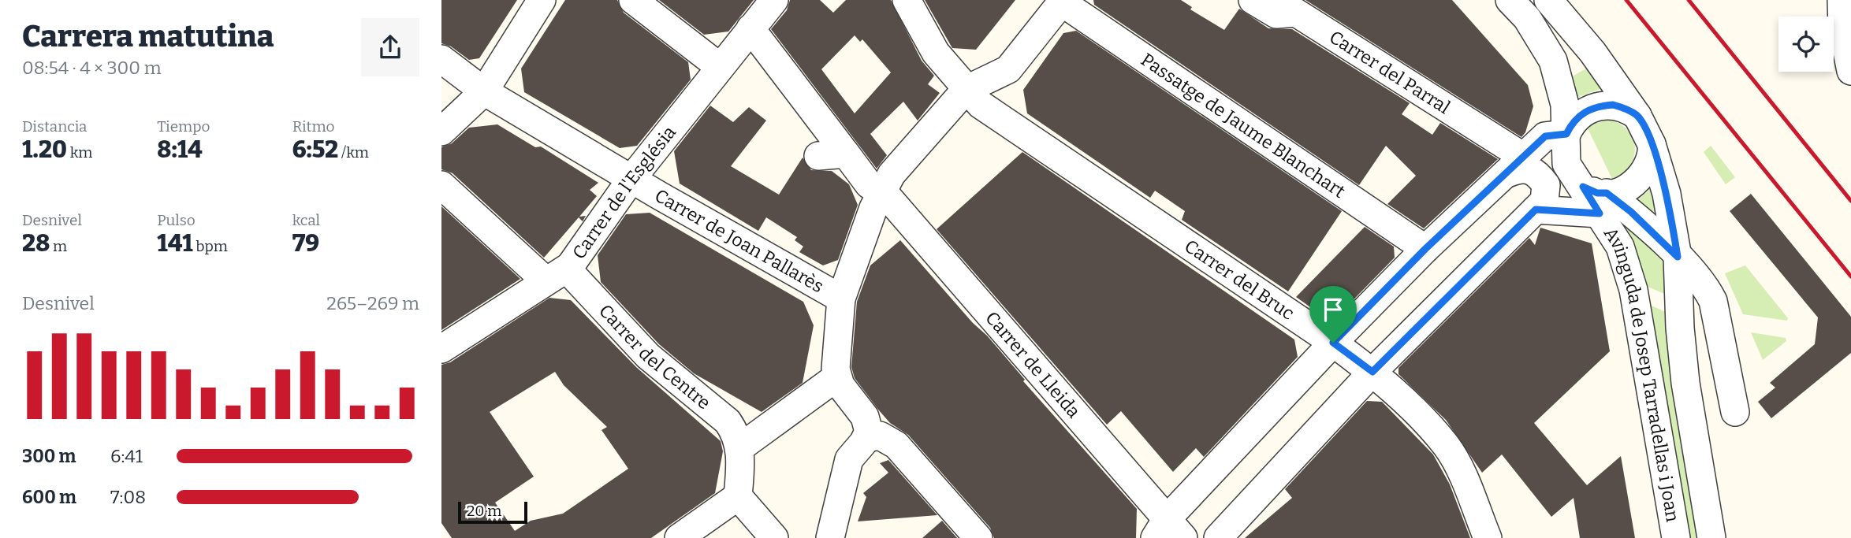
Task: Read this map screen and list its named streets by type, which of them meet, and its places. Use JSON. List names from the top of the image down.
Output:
{
  "streets": {
    "street": [
      "Carrer del Parral",
      "Passatge de Jaume Blanchart",
      "Carrer de l'Església",
      "Carrer de Joan Pallarès",
      "Carrer del Bruc",
      "Carrer del Centre",
      "Carrer de Lleida",
      "Avinguda de Josep Tarradellas i Joan"
    ]
  },
  "crossings": [
    ["Carrer de l'Església", "Carrer de Joan Pallarès"],
    ["Carrer de l'Església", "Carrer del Centre"],
    ["Carrer de l'Església", "Carrer de Lleida"]
  ],
  "scale_bar": "20 m",
  "page": {
    "heading": ["Carrera matutina", "08:54 · 4 × 300 m"],
    "stats": [
      ["Distancia", "1.20 km"],
      ["Tiempo", "8:14"],
      ["Ritmo", "6:52 /km"],
      ["Desnivel", "28 m"],
      ["Pulso", "141 bpm"],
      ["kcal", "79"]
    ],
    "chart": ["Desnivel", "265–269 m"],
    "list": [
      {
        "name": "300 m",
        "note": "6:41"
      },
      {
        "name": "600 m",
        "note": "7:08"
      }
    ],
    "scale": "20 m"
  }
}
